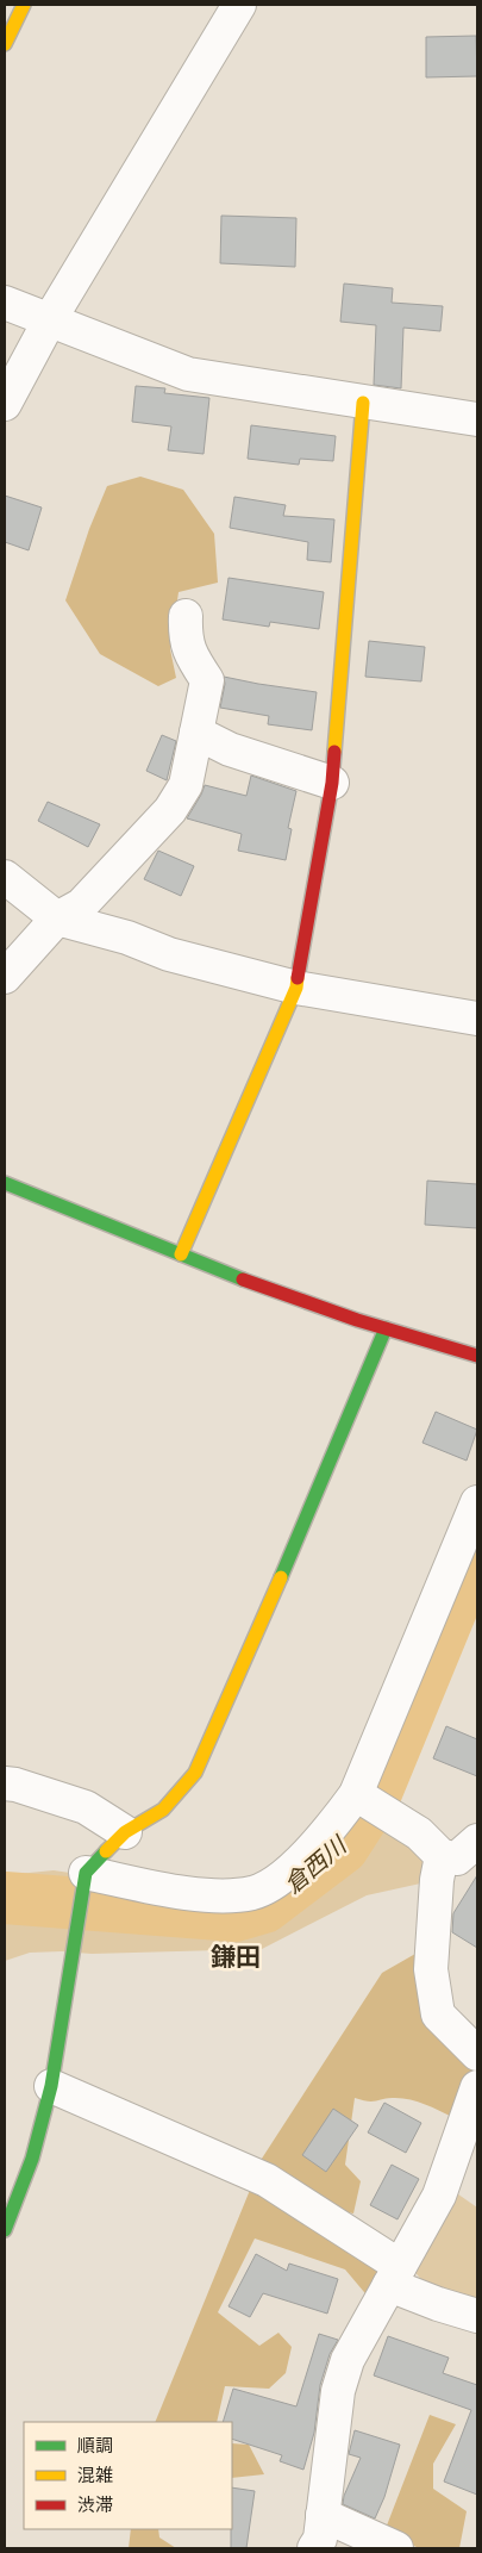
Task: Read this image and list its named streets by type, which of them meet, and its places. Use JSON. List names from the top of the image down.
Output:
{
  "districts": ["鎌田"],
  "water": ["倉西川"],
  "legend": ["順調", "混雑", "渋滞"]
}
